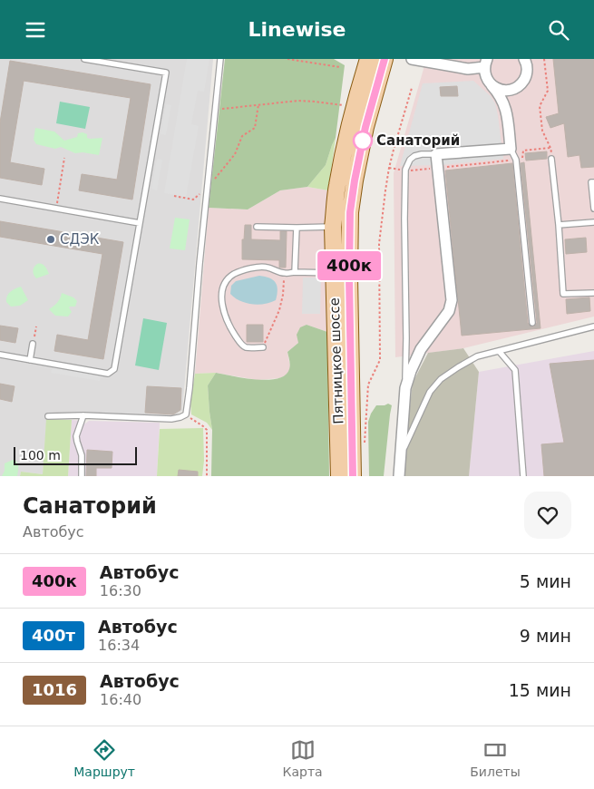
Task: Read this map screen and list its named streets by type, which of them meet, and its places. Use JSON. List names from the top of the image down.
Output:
{
  "streets": {
    "main road": ["Пятницкое шоссе"]
  },
  "places": ["Санаторий", "СДЭК"],
  "lines": ["bus line 400к"],
  "scale_bar": "100 m",
  "page": {
    "header": "Linewise",
    "on_map": "400к",
    "scale": "100 m",
    "heading": ["Санаторий", "Автобус"],
    "list": [
      {
        "mark": "400к",
        "name": "Автобус",
        "note": "16:30",
        "value": "5 мин"
      },
      {
        "mark": "400т",
        "name": "Автобус",
        "note": "16:34",
        "value": "9 мин"
      },
      {
        "mark": "1016",
        "name": "Автобус",
        "note": "16:40",
        "value": "15 мин"
      }
    ],
    "tabs": ["Маршрут", "Карта", "Билеты"]
  }
}
